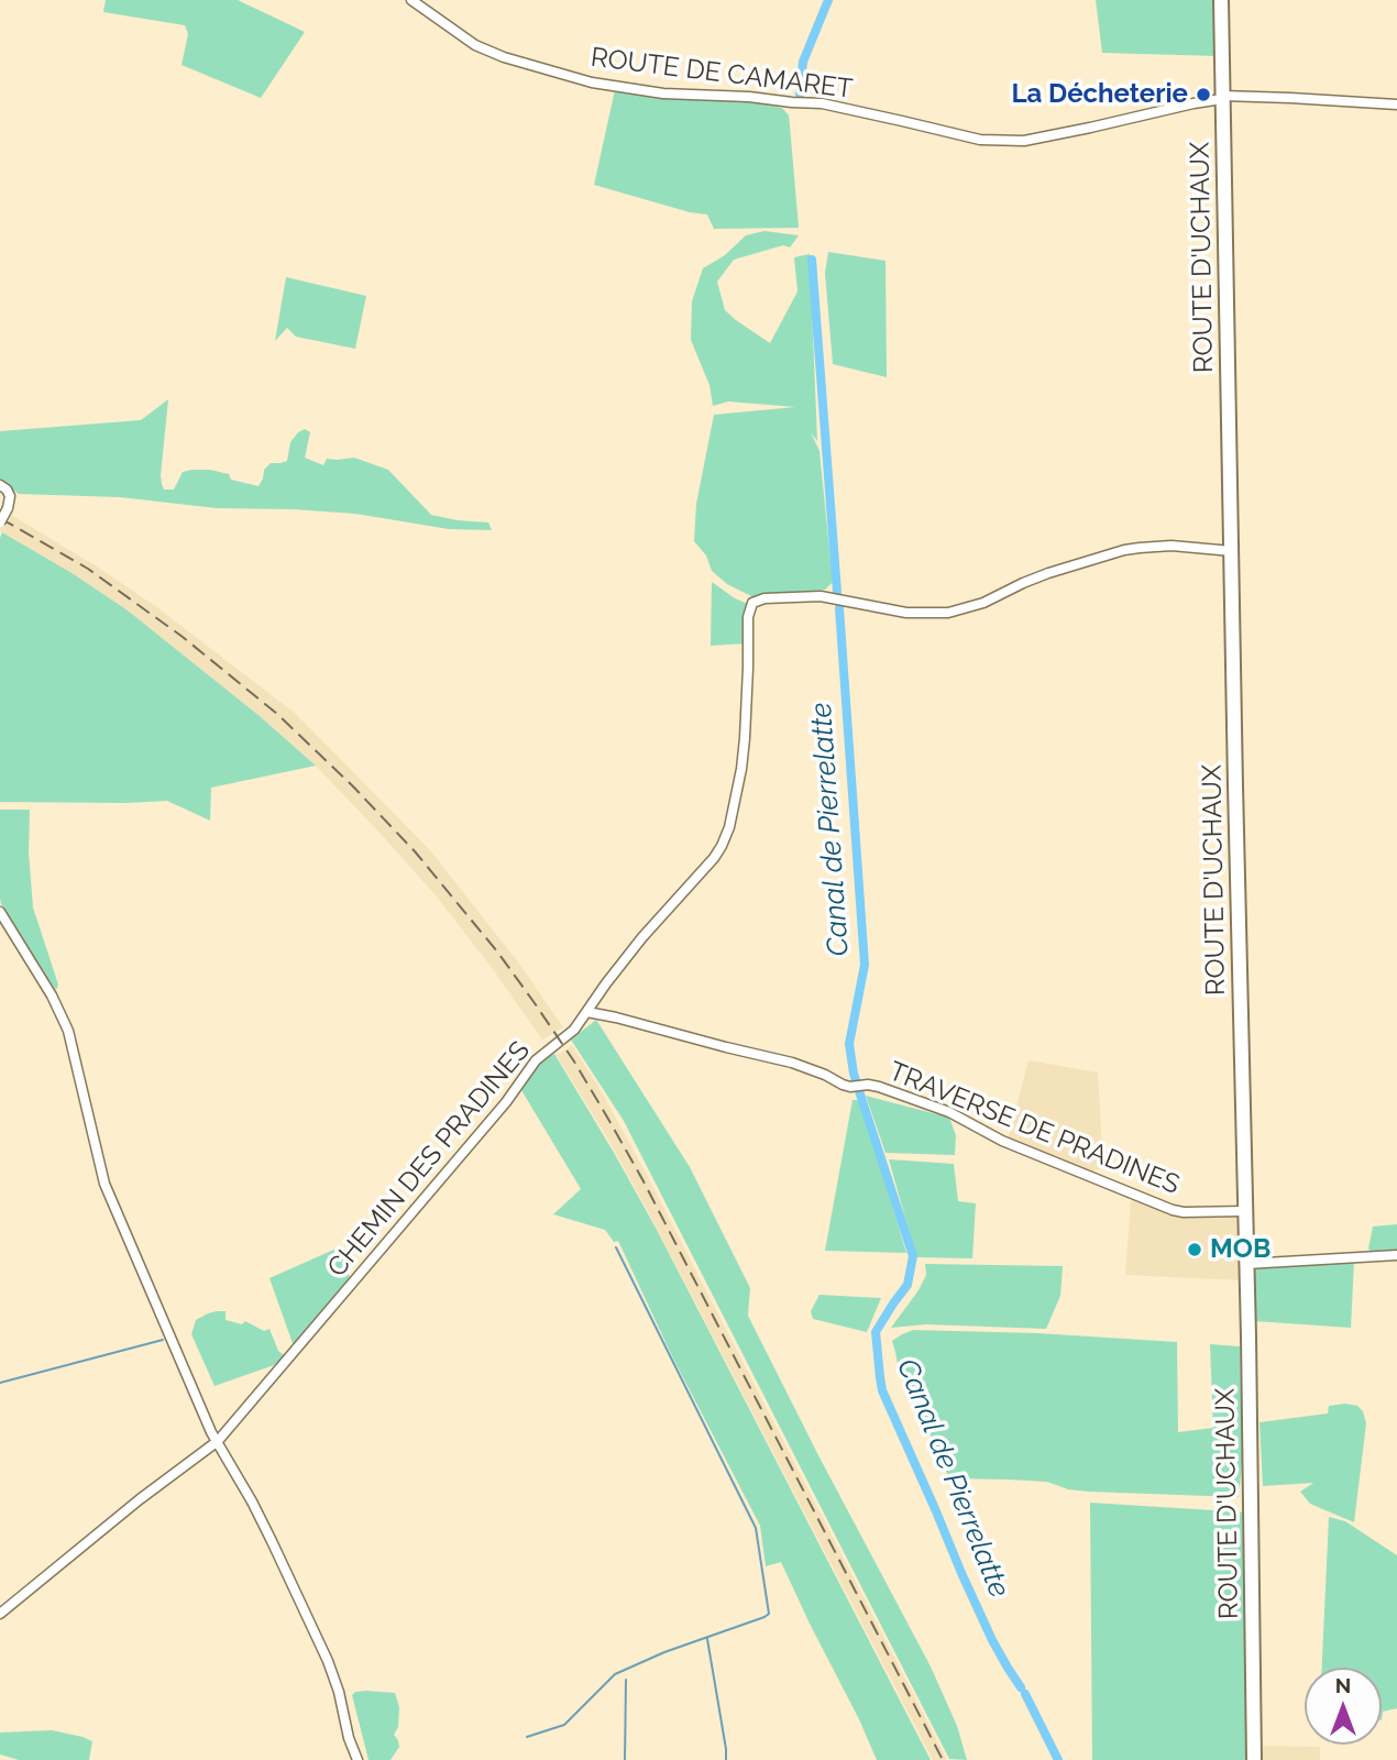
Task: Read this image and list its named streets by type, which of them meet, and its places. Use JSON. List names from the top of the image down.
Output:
{
  "streets": {
    "main road": ["ROUTE D'UCHAUX"],
    "street": ["ROUTE DE CAMARET", "TRAVERSE DE PRADINES", "CHEMIN DES PRADINES"]
  },
  "crossings": [
    ["ROUTE DE CAMARET", "ROUTE D'UCHAUX"],
    ["ROUTE D'UCHAUX", "TRAVERSE DE PRADINES"],
    ["ROUTE D'UCHAUX", "CHEMIN DES PRADINES"],
    ["TRAVERSE DE PRADINES", "CHEMIN DES PRADINES"]
  ],
  "water": ["Canal de Pierrelatte"],
  "places": ["La Décheterie", "MOB"],
  "north": "top"
}
